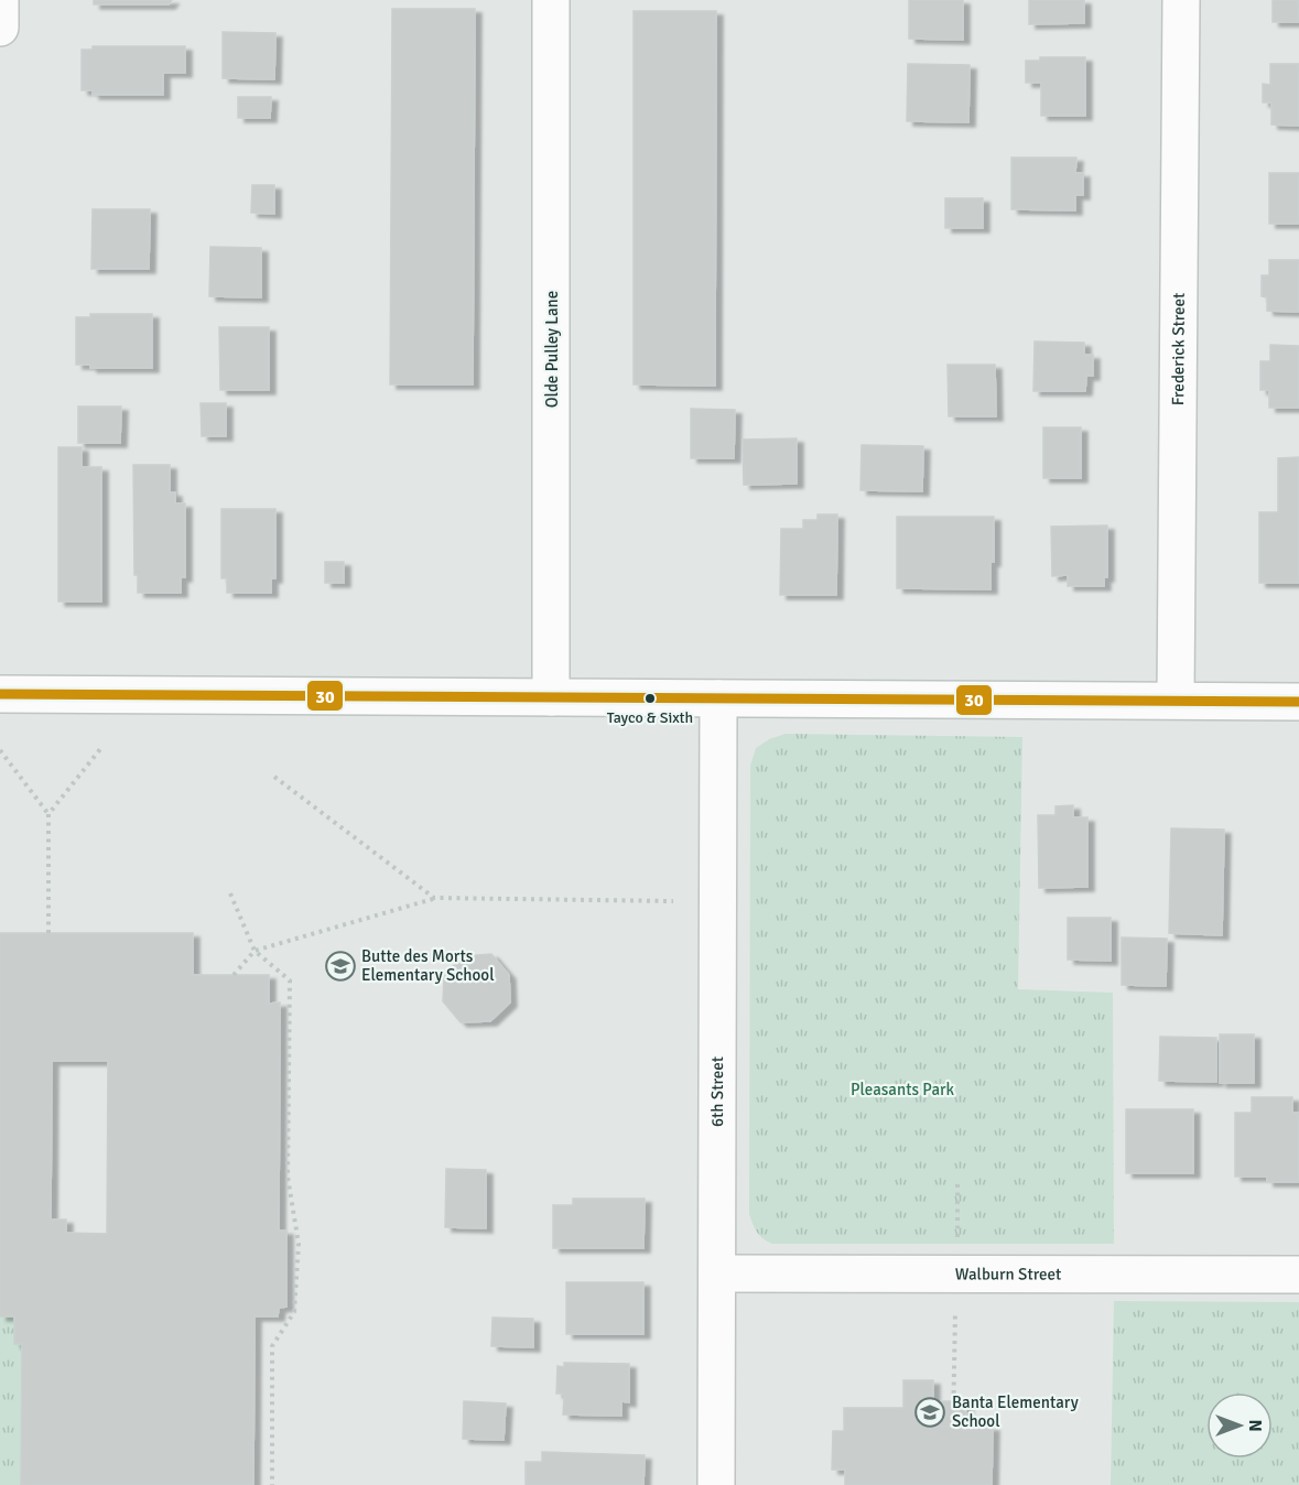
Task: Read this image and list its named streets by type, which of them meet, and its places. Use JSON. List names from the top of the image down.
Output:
{
  "streets": {
    "street": [
      "Olde Pulley Lane",
      "Frederick Street",
      "6th Street",
      "Walburn Street"
    ]
  },
  "crossings": [
    ["6th Street", "Walburn Street"]
  ],
  "parks": ["Pleasants Park"],
  "places": {
    "other": ["Tayco & Sixth"],
    "school or university": ["Butte des Morts Elementary School", "Banta Elementary School"]
  },
  "lines": ["transit line 30"],
  "north": "right"
}
